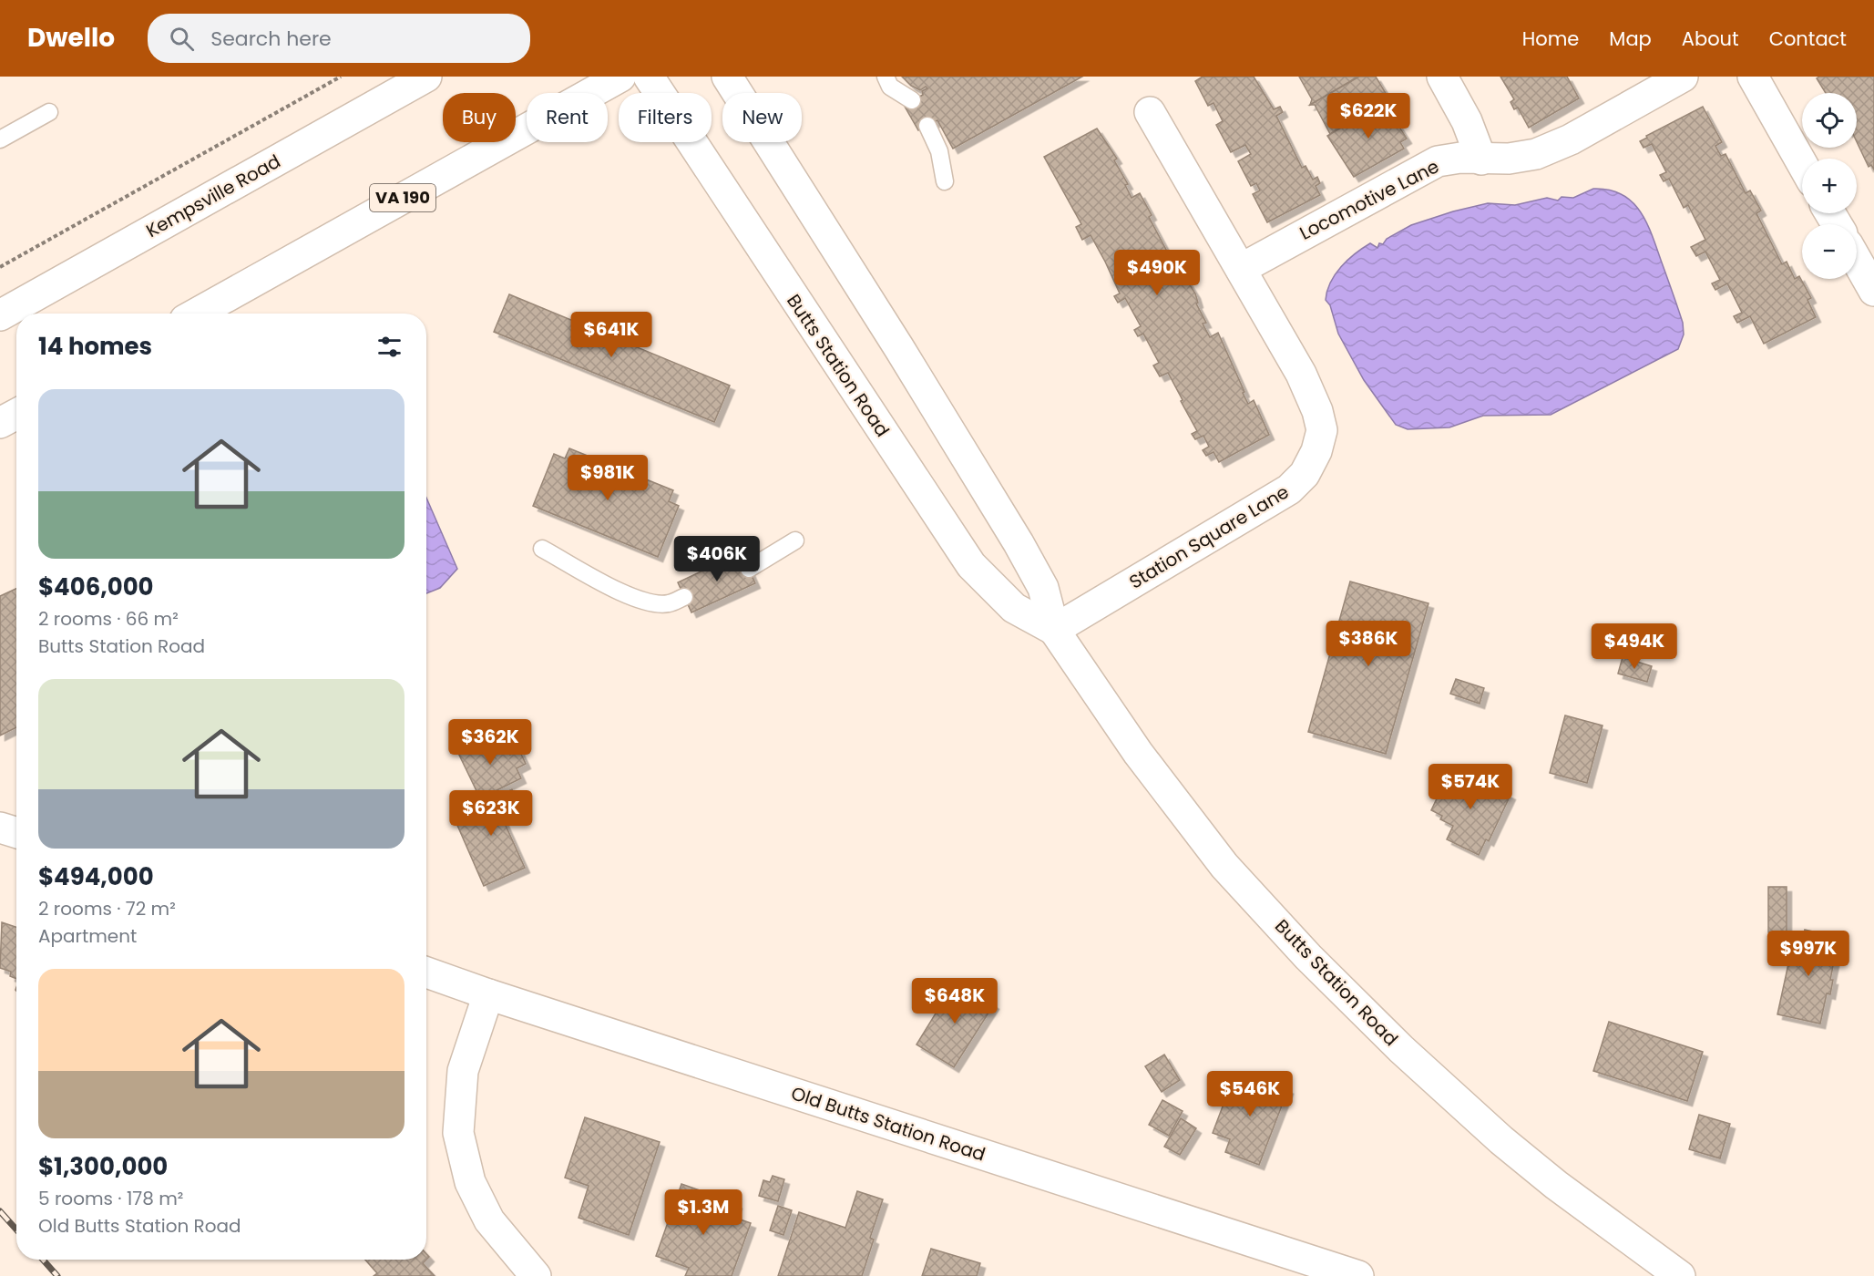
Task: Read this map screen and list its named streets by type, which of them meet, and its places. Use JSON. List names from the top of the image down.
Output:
{
  "streets": {
    "main road": [
      "Kempsville Road",
      "VA 190",
      "Locomotive Lane",
      "Butts Station Road",
      "Station Square Lane",
      "Old Butts Station Road"
    ]
  },
  "crossings": [
    ["Locomotive Lane", "Station Square Lane"],
    ["Butts Station Road", "Station Square Lane"]
  ],
  "page": {
    "header": "Dwello",
    "search": "Search here",
    "nav": [
      "Home",
      "Map",
      "About",
      "Contact"
    ],
    "map_buttons": ["+", "−"],
    "price": [
      "$622K",
      "$490K",
      "$641K",
      "$981K",
      "$406K",
      "$386K",
      "$494K",
      "$362K",
      "$574K",
      "$623K",
      "$997K",
      "$648K",
      "$546K",
      "$1.3M"
    ],
    "chip": [
      "Buy",
      "Rent",
      "Filters",
      "New"
    ],
    "heading": "14 homes",
    "list": [
      {
        "name": "$406,000",
        "note": "2 rooms · 66 m² · Butts Station Road"
      },
      {
        "name": "$494,000",
        "note": "2 rooms · 72 m² · Apartment"
      },
      {
        "name": "$1,300,000",
        "note": "5 rooms · 178 m² · Old Butts Station Road"
      }
    ]
  }
}
